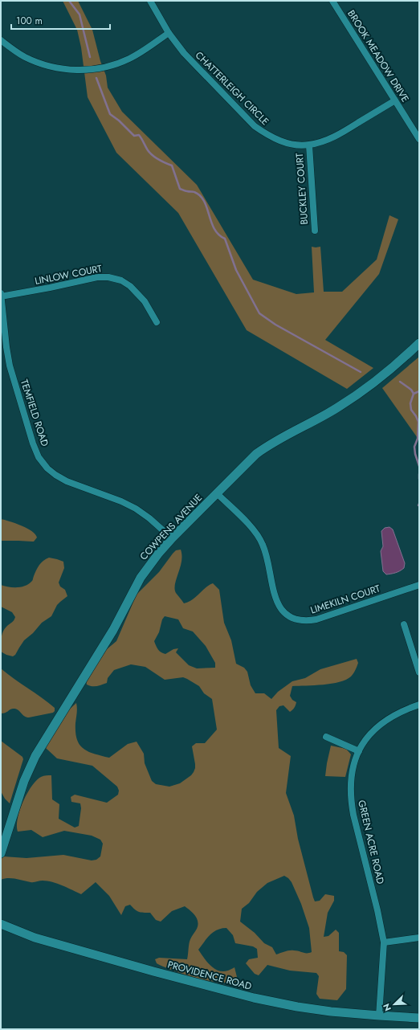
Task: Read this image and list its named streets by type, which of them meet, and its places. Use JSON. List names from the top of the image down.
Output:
{
  "streets": {
    "street": [
      "BROOK MEADOW DRIVE",
      "CHATTERLEIGH CIRCLE",
      "BUCKLEY COURT",
      "LINLOW COURT",
      "TEMFIELD ROAD",
      "COWPENS AVENUE",
      "LIMEKILN COURT",
      "GREEN ACRE ROAD",
      "PROVIDENCE ROAD"
    ]
  },
  "crossings": [
    ["BROOK MEADOW DRIVE", "CHATTERLEIGH CIRCLE"],
    ["CHATTERLEIGH CIRCLE", "BUCKLEY COURT"],
    ["LINLOW COURT", "TEMFIELD ROAD"],
    ["TEMFIELD ROAD", "COWPENS AVENUE"],
    ["COWPENS AVENUE", "LIMEKILN COURT"],
    ["GREEN ACRE ROAD", "PROVIDENCE ROAD"]
  ],
  "scale_bar": "100 m",
  "north": "bottom left"
}
